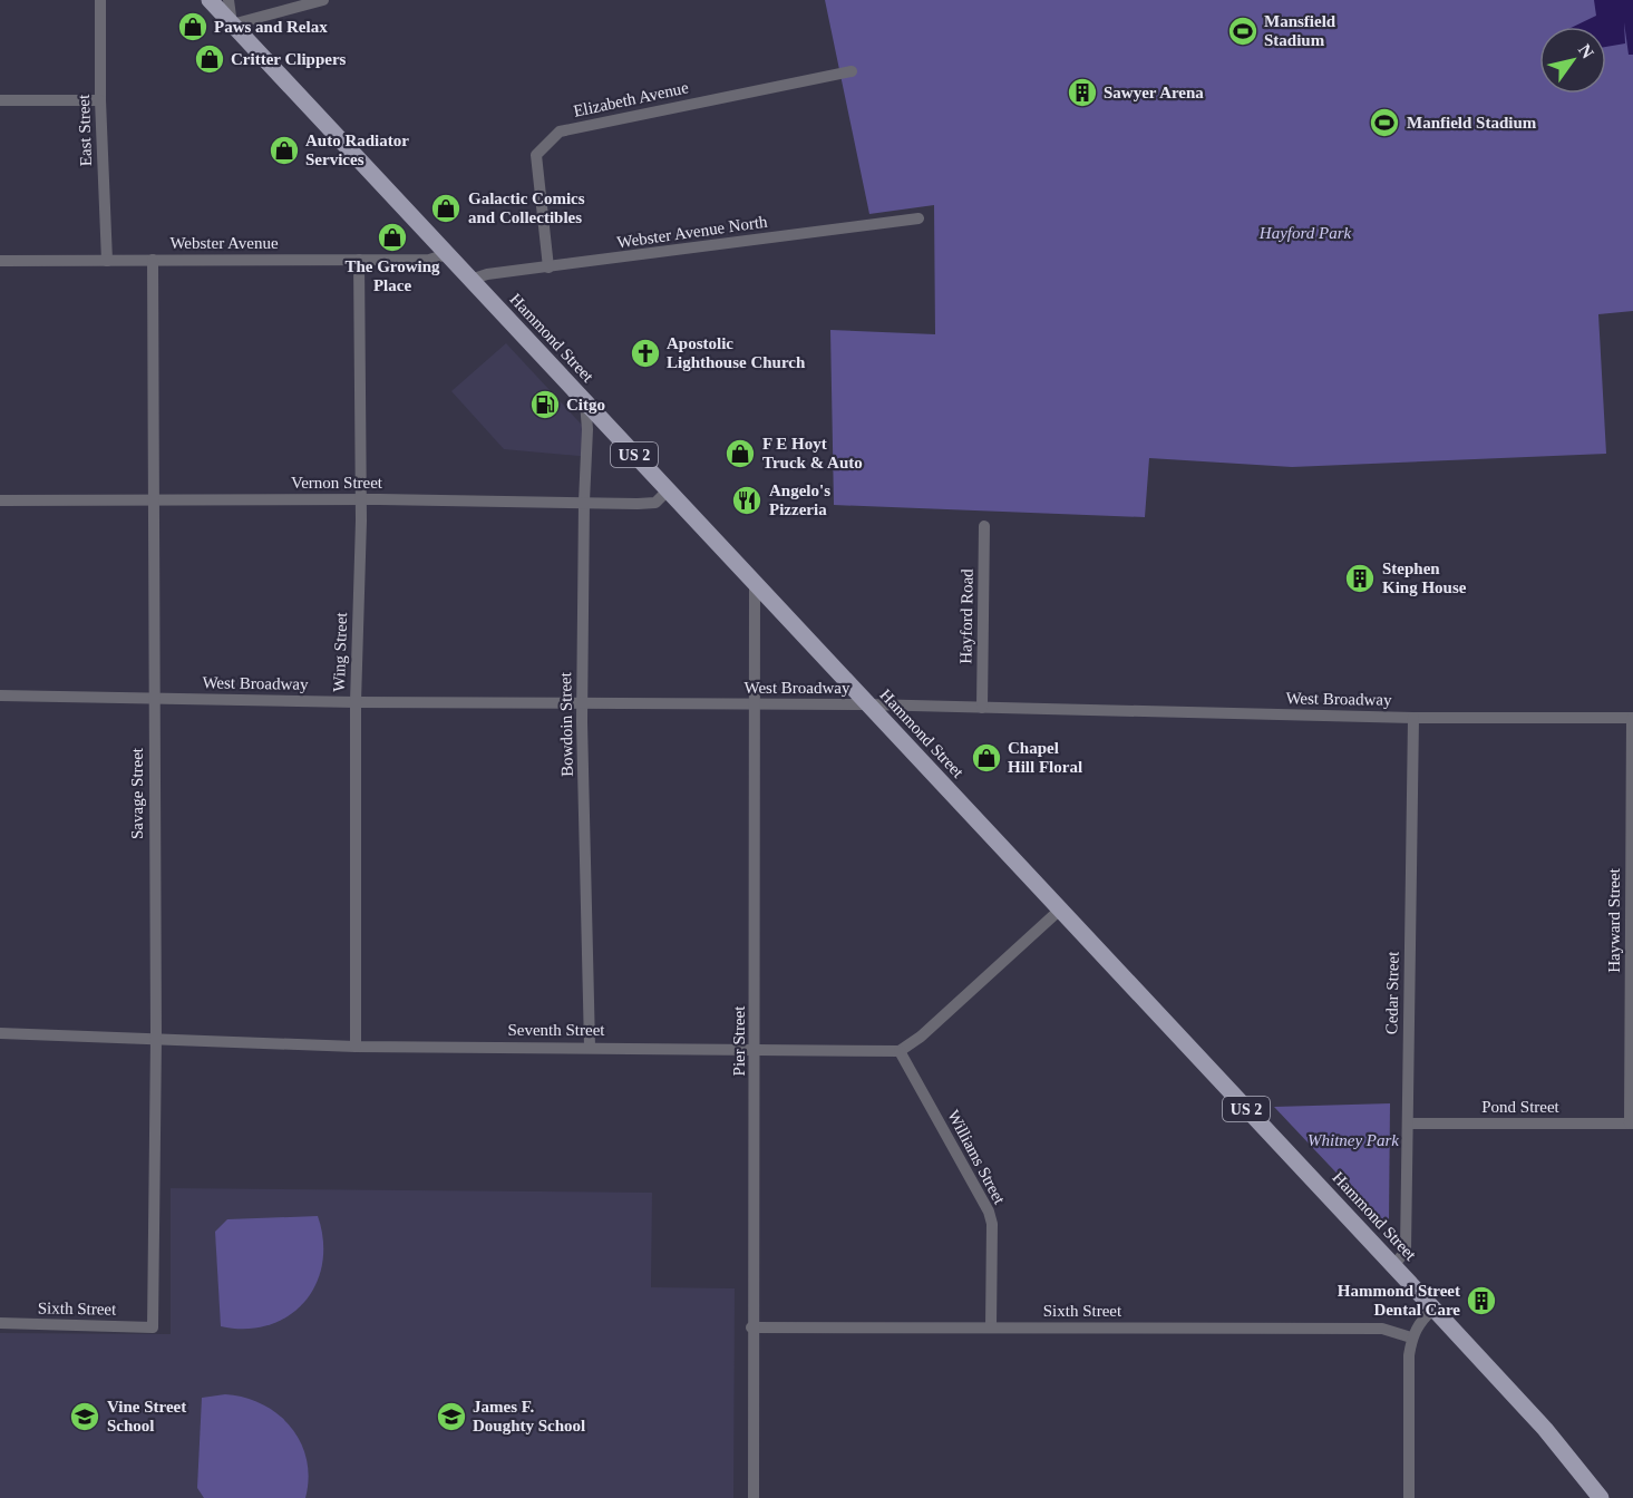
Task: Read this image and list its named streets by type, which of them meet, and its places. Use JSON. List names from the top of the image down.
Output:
{
  "streets": {
    "main road": ["Hammond Street", "US 2"],
    "street": [
      "Elizabeth Avenue",
      "East Street",
      "Webster Avenue North",
      "Webster Avenue",
      "Vernon Street",
      "Hayford Road",
      "Wing Street",
      "West Broadway",
      "Bowdoin Street",
      "Savage Street",
      "Hayward Street",
      "Cedar Street",
      "Seventh Street",
      "Pier Street",
      "Pond Street",
      "Williams Street",
      "Sixth Street"
    ]
  },
  "crossings": [
    ["Elizabeth Avenue", "Webster Avenue North"],
    ["East Street", "Webster Avenue"],
    ["Webster Avenue North", "Hammond Street"],
    ["Webster Avenue", "Hammond Street"],
    ["Webster Avenue", "Wing Street"],
    ["Webster Avenue", "Savage Street"],
    ["Hammond Street", "Vernon Street"],
    ["Hammond Street", "West Broadway"],
    ["Hammond Street", "Bowdoin Street"],
    ["Hammond Street", "Cedar Street"],
    ["Hammond Street", "Pier Street"],
    ["Vernon Street", "Wing Street"],
    ["Vernon Street", "Bowdoin Street"],
    ["Vernon Street", "Savage Street"],
    ["Hayford Road", "West Broadway"],
    ["Wing Street", "West Broadway"],
    ["Wing Street", "Seventh Street"],
    ["West Broadway", "Bowdoin Street"],
    ["West Broadway", "Savage Street"],
    ["West Broadway", "Hayward Street"],
    ["West Broadway", "Cedar Street"],
    ["West Broadway", "Pier Street"],
    ["Bowdoin Street", "Seventh Street"],
    ["Savage Street", "Seventh Street"],
    ["Savage Street", "Sixth Street"],
    ["Hayward Street", "Pond Street"],
    ["Cedar Street", "Pond Street"],
    ["Seventh Street", "Pier Street"],
    ["Seventh Street", "Williams Street"],
    ["Pier Street", "Sixth Street"],
    ["Williams Street", "Sixth Street"]
  ],
  "parks": ["Hayford Park", "Whitney Park"],
  "places": {
    "shop": [
      "Paws and Relax",
      "Critter Clippers",
      "Auto Radiator Services",
      "Galactic Comics and Collectibles",
      "The Growing Place",
      "F E Hoyt Truck & Auto",
      "Chapel Hill Floral"
    ],
    "sports": ["Mansfield Stadium", "Manfield Stadium"],
    "building": ["Sawyer Arena", "Stephen King House", "Hammond Street Dental Care"],
    "church": ["Apostolic Lighthouse Church"],
    "fuel station": ["Citgo"],
    "restaurant": ["Angelo's Pizzeria"],
    "school or university": ["Vine Street School", "James F. Doughty School"]
  },
  "north": "top right"
}
